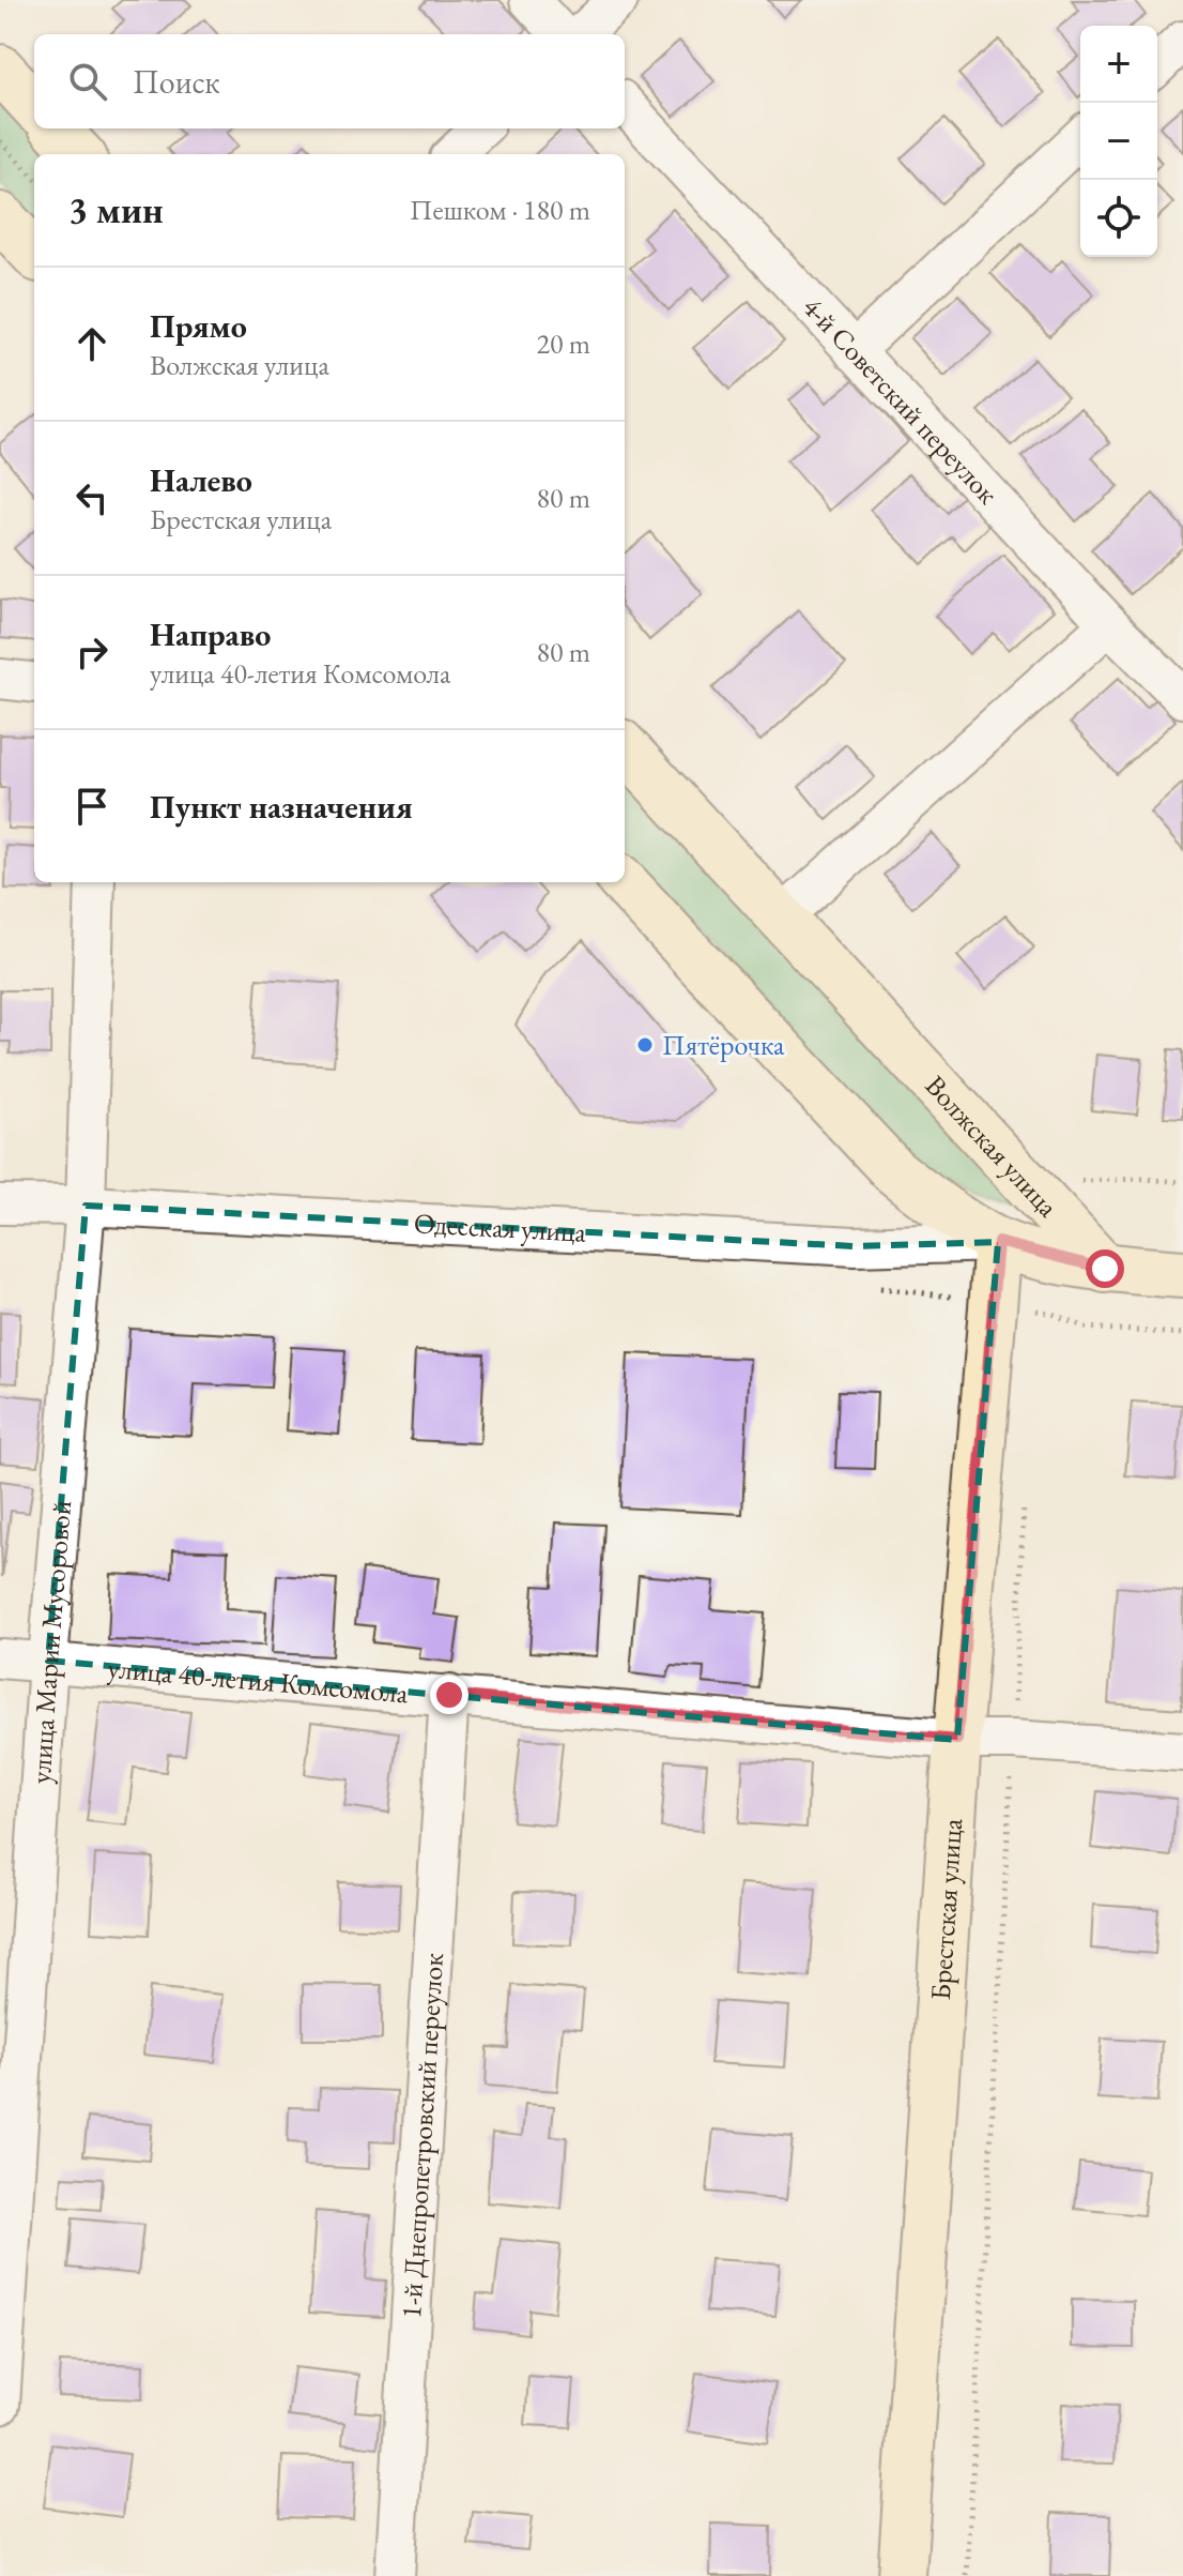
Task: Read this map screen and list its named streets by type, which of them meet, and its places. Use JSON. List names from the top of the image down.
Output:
{
  "streets": {
    "main road": ["Волжская улица", "Брестская улица"],
    "street": [
      "4-й Советский переулок",
      "Одесская улица",
      "улица Марии Мусоровой",
      "улица 40-летия Комсомола",
      "1-й Днепропетровский переулок"
    ]
  },
  "crossings": [
    ["Волжская улица", "Одесская улица"],
    ["Волжская улица", "Брестская улица"],
    ["Одесская улица", "улица Марии Мусоровой"],
    ["Одесская улица", "Брестская улица"],
    ["улица Марии Мусоровой", "улица 40-летия Комсомола"],
    ["улица 40-летия Комсомола", "Брестская улица"],
    ["улица 40-летия Комсомола", "1-й Днепропетровский переулок"]
  ],
  "places": ["Пятёрочка"],
  "page": {
    "map_buttons": ["+", "−"],
    "search": "Поиск",
    "heading": ["3 мин", "Пешком · 180 m"],
    "list": [
      ["Прямо", "Волжская улица", "20 m"],
      ["Налево", "Брестская улица", "80 m"],
      ["Направо", "улица 40-летия Комсомола", "80 m"],
      "Пункт назначения"
    ]
  }
}
